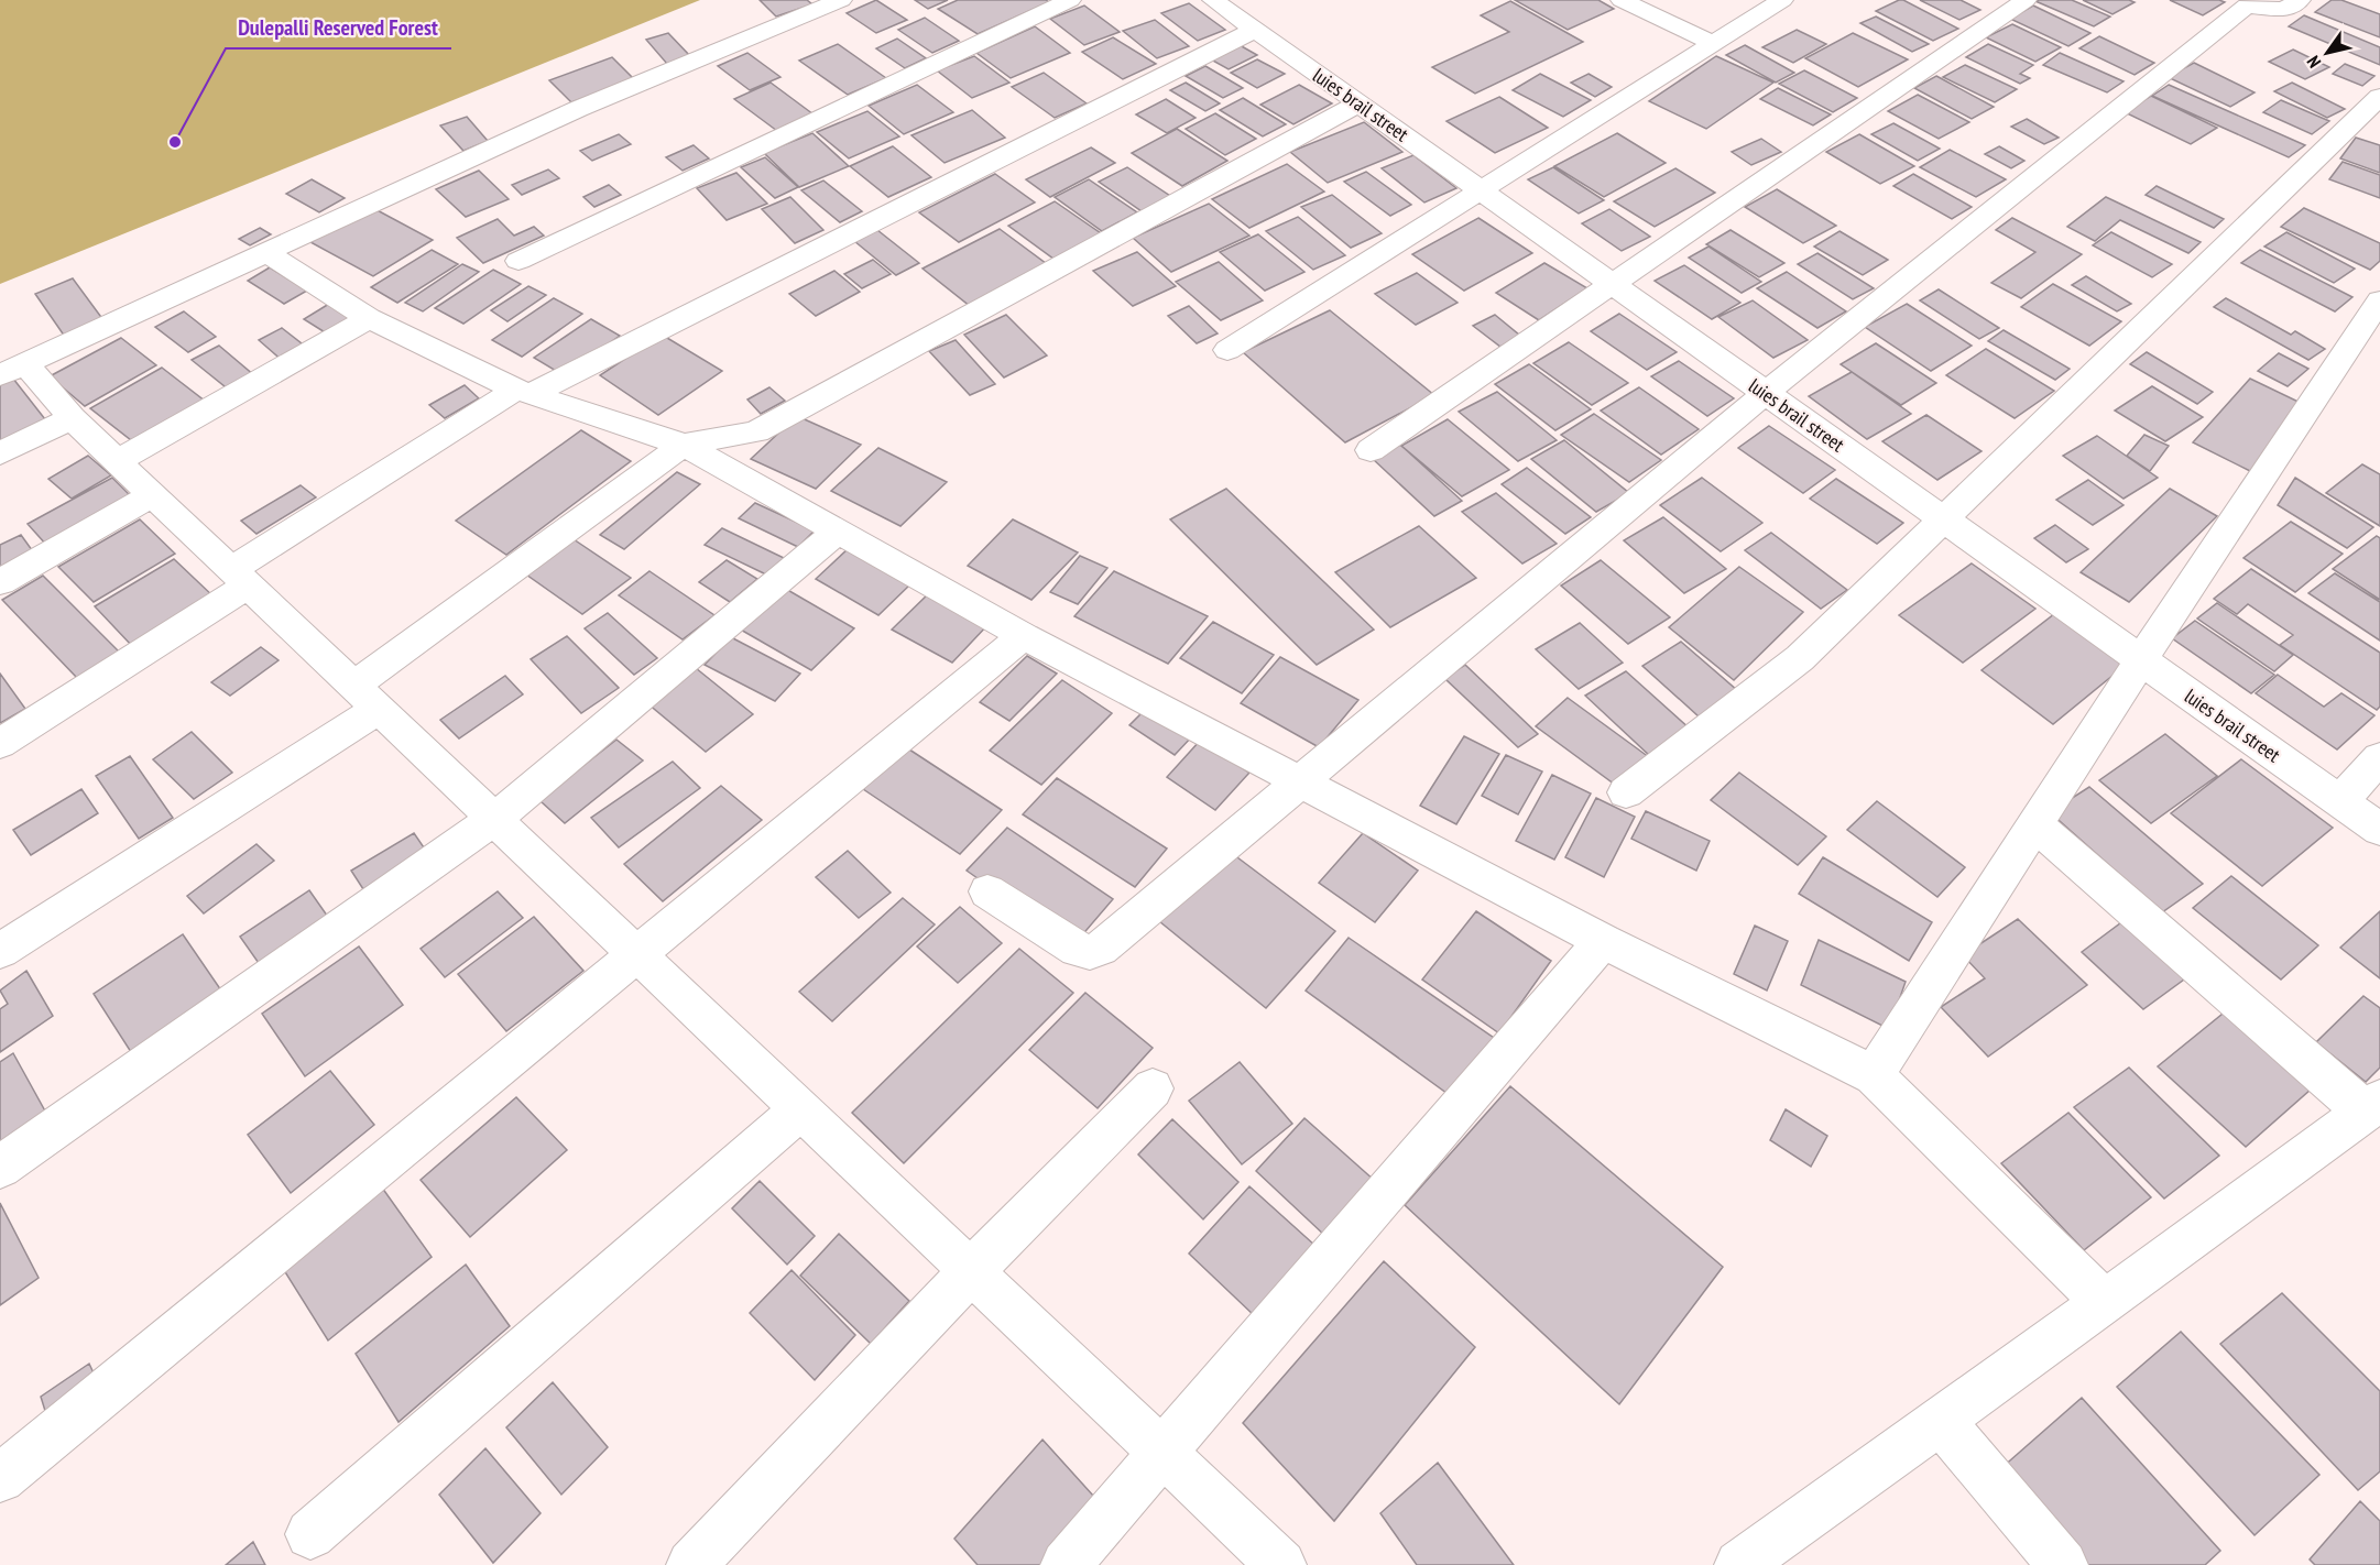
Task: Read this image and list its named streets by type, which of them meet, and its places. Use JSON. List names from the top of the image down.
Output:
{
  "streets": {
    "street": ["luies brail street"]
  },
  "places": ["Dulepalli Reserved Forest"],
  "north": "bottom left"
}
